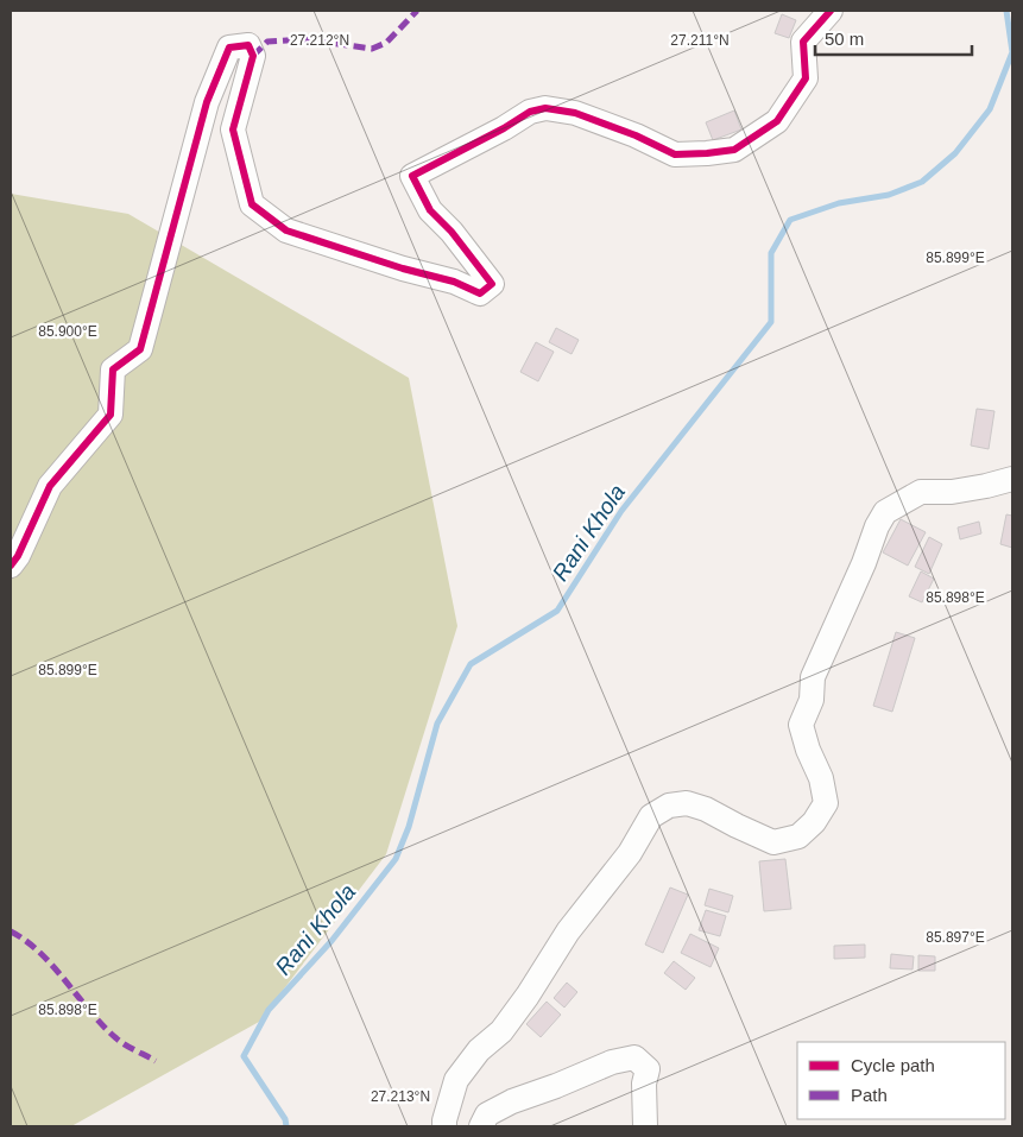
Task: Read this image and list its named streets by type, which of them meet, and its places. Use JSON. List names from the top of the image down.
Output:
{
  "water": ["Rani Khola"],
  "legend": ["Cycle path", "Path"],
  "scale_bar": "50 m",
  "coordinates": [
    "27.212°N",
    "27.211°N",
    "85.899°E",
    "85.900°E",
    "85.898°E",
    "85.897°E",
    "27.213°N"
  ]
}
